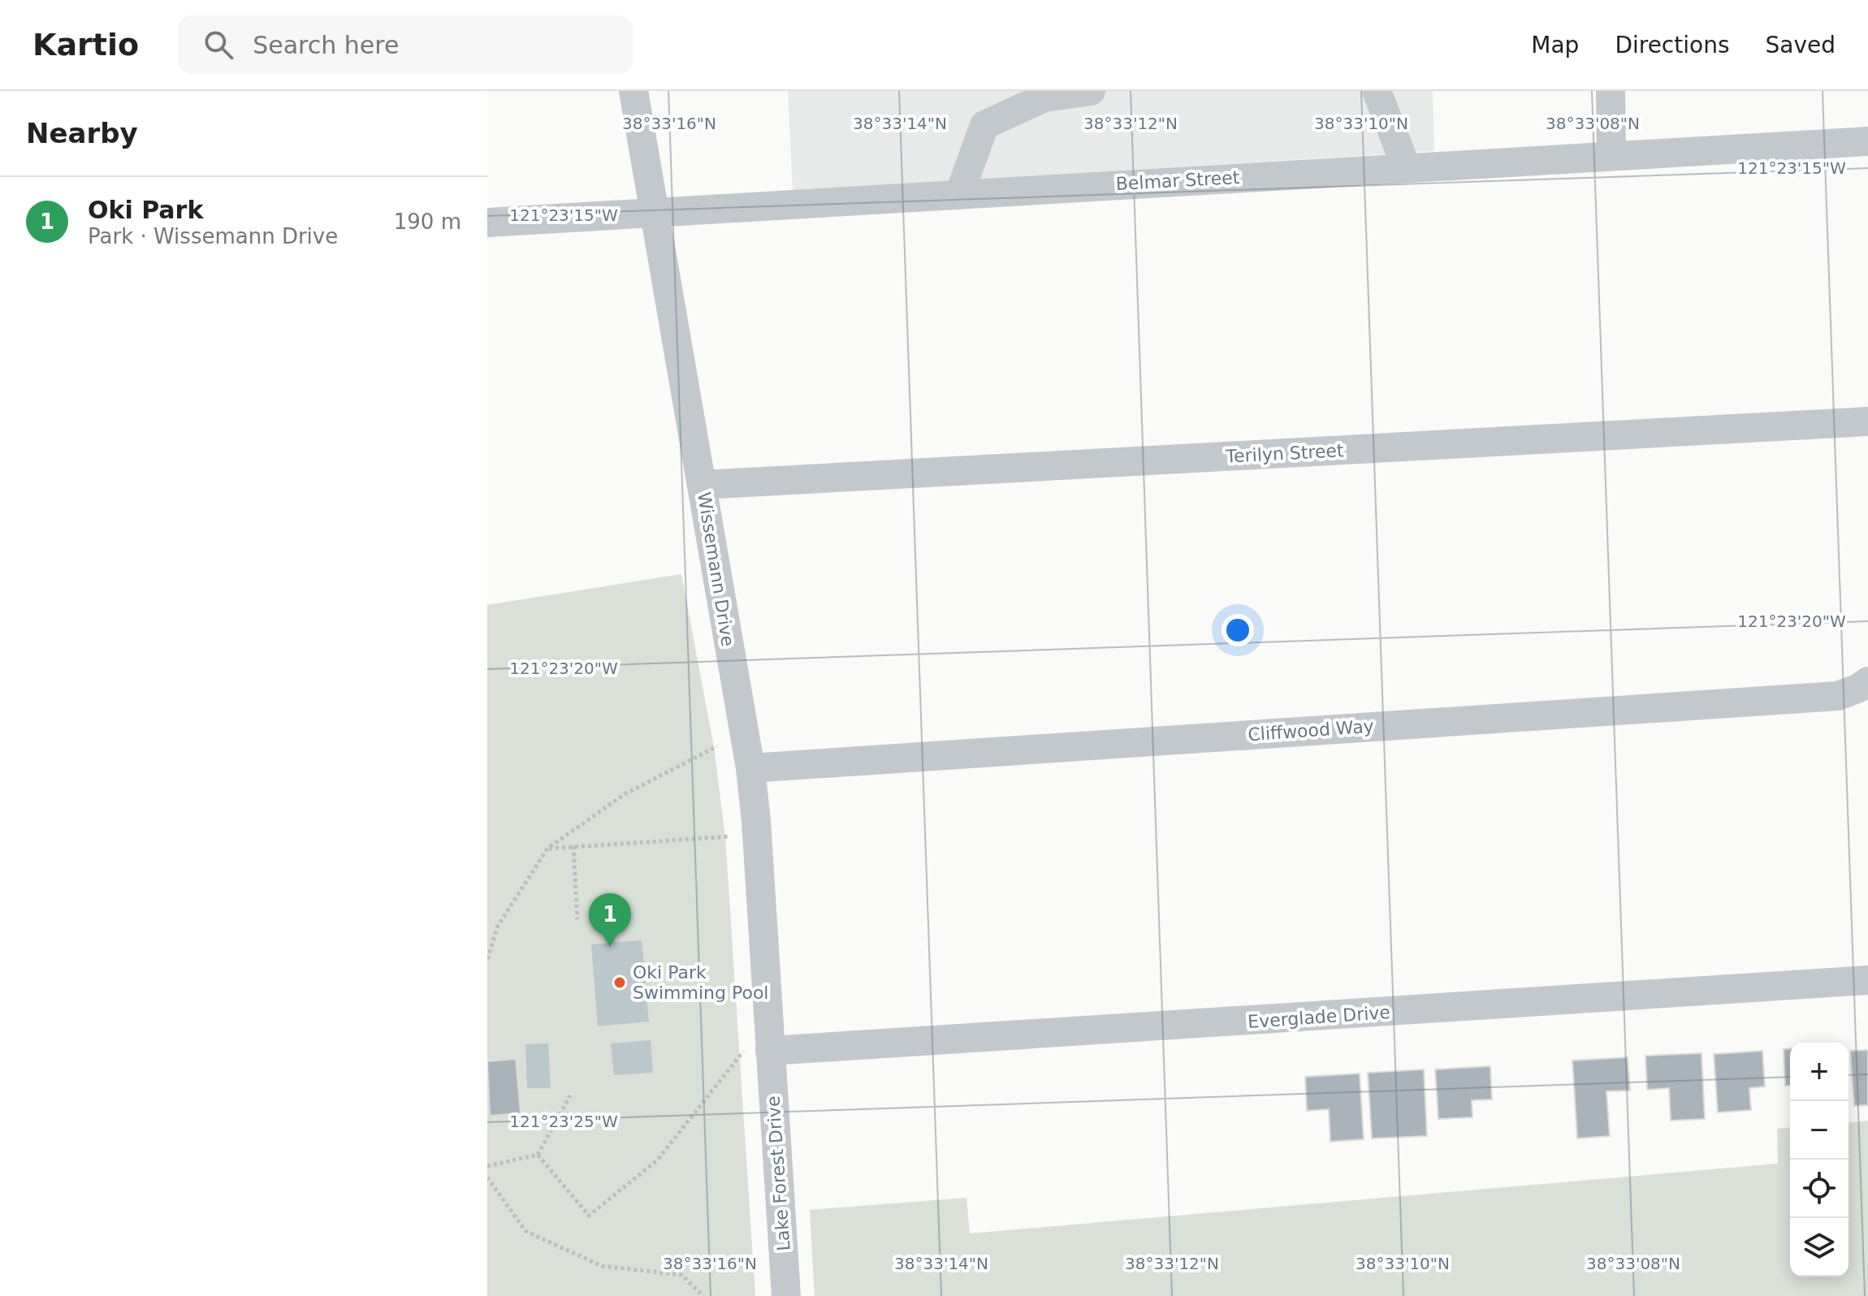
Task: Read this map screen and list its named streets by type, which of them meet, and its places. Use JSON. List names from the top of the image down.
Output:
{
  "streets": {
    "street": [
      "Belmar Street",
      "Terilyn Street",
      "Wissemann Drive",
      "Cliffwood Way",
      "Everglade Drive",
      "Lake Forest Drive"
    ]
  },
  "crossings": [
    ["Belmar Street", "Wissemann Drive"],
    ["Terilyn Street", "Wissemann Drive"],
    ["Wissemann Drive", "Cliffwood Way"],
    ["Wissemann Drive", "Everglade Drive"],
    ["Wissemann Drive", "Lake Forest Drive"],
    ["Everglade Drive", "Lake Forest Drive"]
  ],
  "places": ["Oki Park Swimming Pool"],
  "page": {
    "header": "Kartio",
    "search": "Search here",
    "nav": ["Map", "Directions", "Saved"],
    "heading": "Nearby",
    "list": [
      {
        "mark": "1",
        "name": "Oki Park",
        "note": "Park · Wissemann Drive",
        "value": "190 m"
      }
    ],
    "pins": "1",
    "map_buttons": ["+", "−"]
  },
  "coordinates": [
    "38°33'16\"N",
    "38°33'14\"N",
    "38°33'12\"N",
    "38°33'10\"N",
    "38°33'08\"N",
    "121°23'15\"W",
    "121°23'20\"W",
    "121°23'25\"W"
  ]
}
